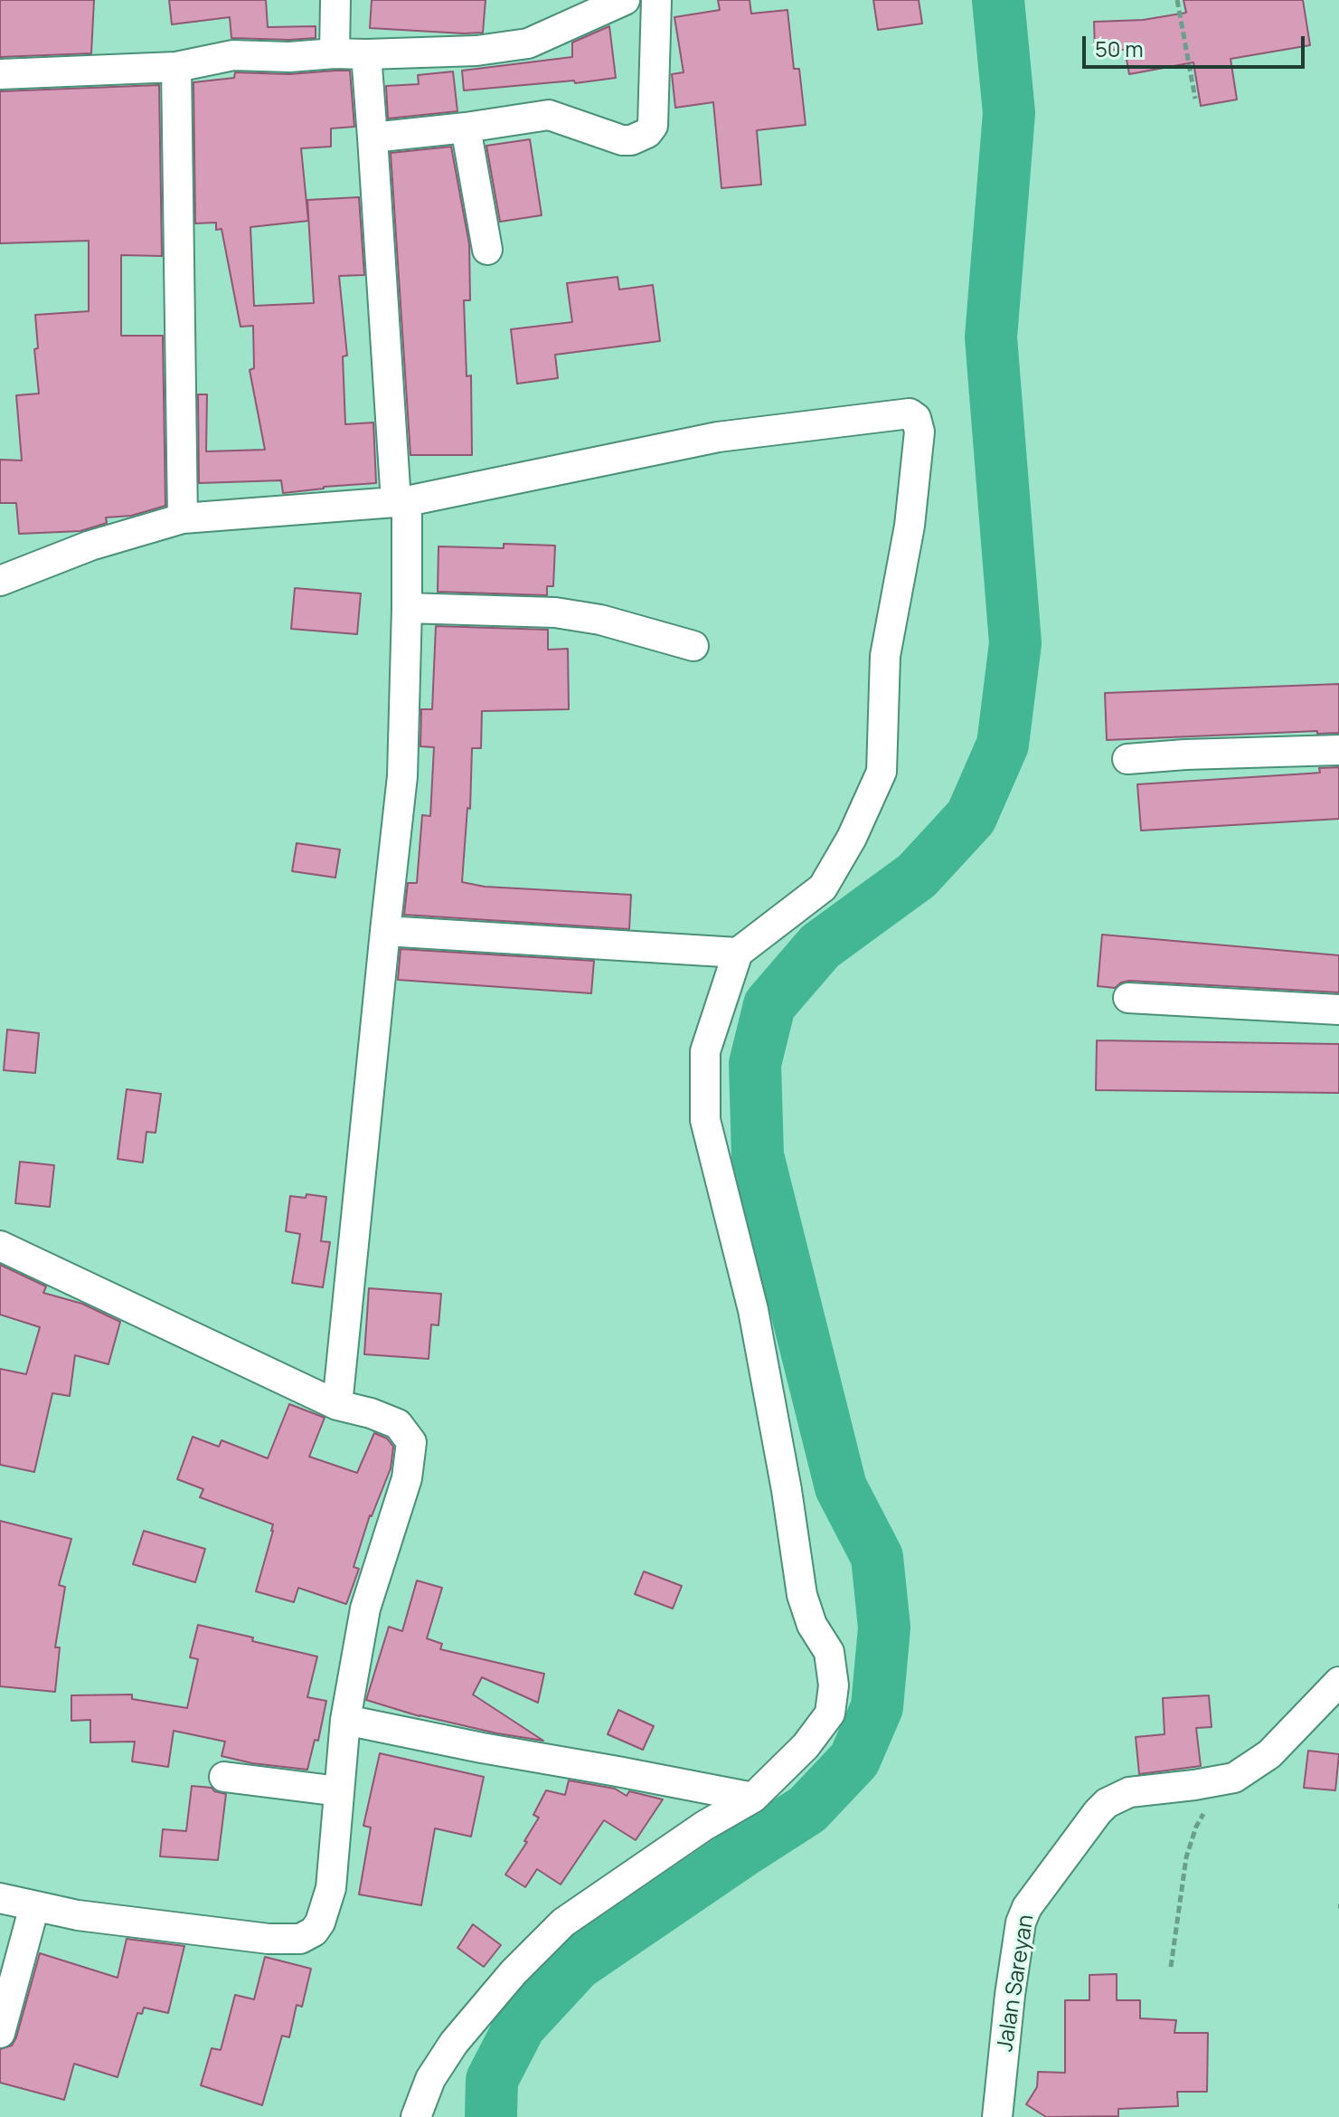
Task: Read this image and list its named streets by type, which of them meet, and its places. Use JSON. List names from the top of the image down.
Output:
{
  "streets": {
    "street": ["Jalan Sareyan"]
  },
  "scale_bar": "50 m"
}
